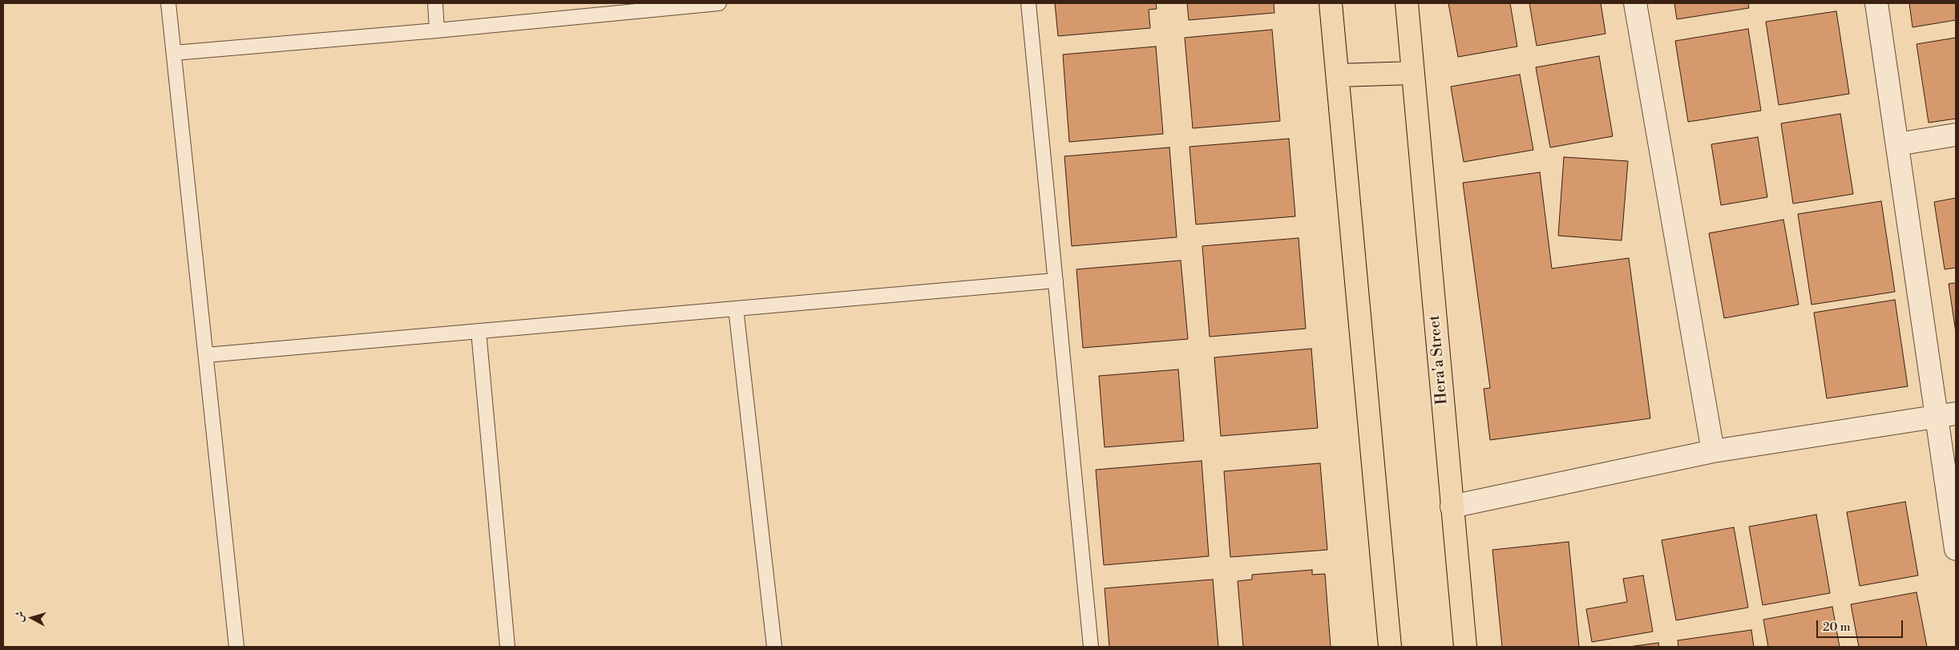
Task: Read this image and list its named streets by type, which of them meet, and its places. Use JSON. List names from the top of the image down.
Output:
{
  "streets": {
    "main road": ["Hera'a Street"]
  },
  "scale_bar": "20 m",
  "north": "left"
}
